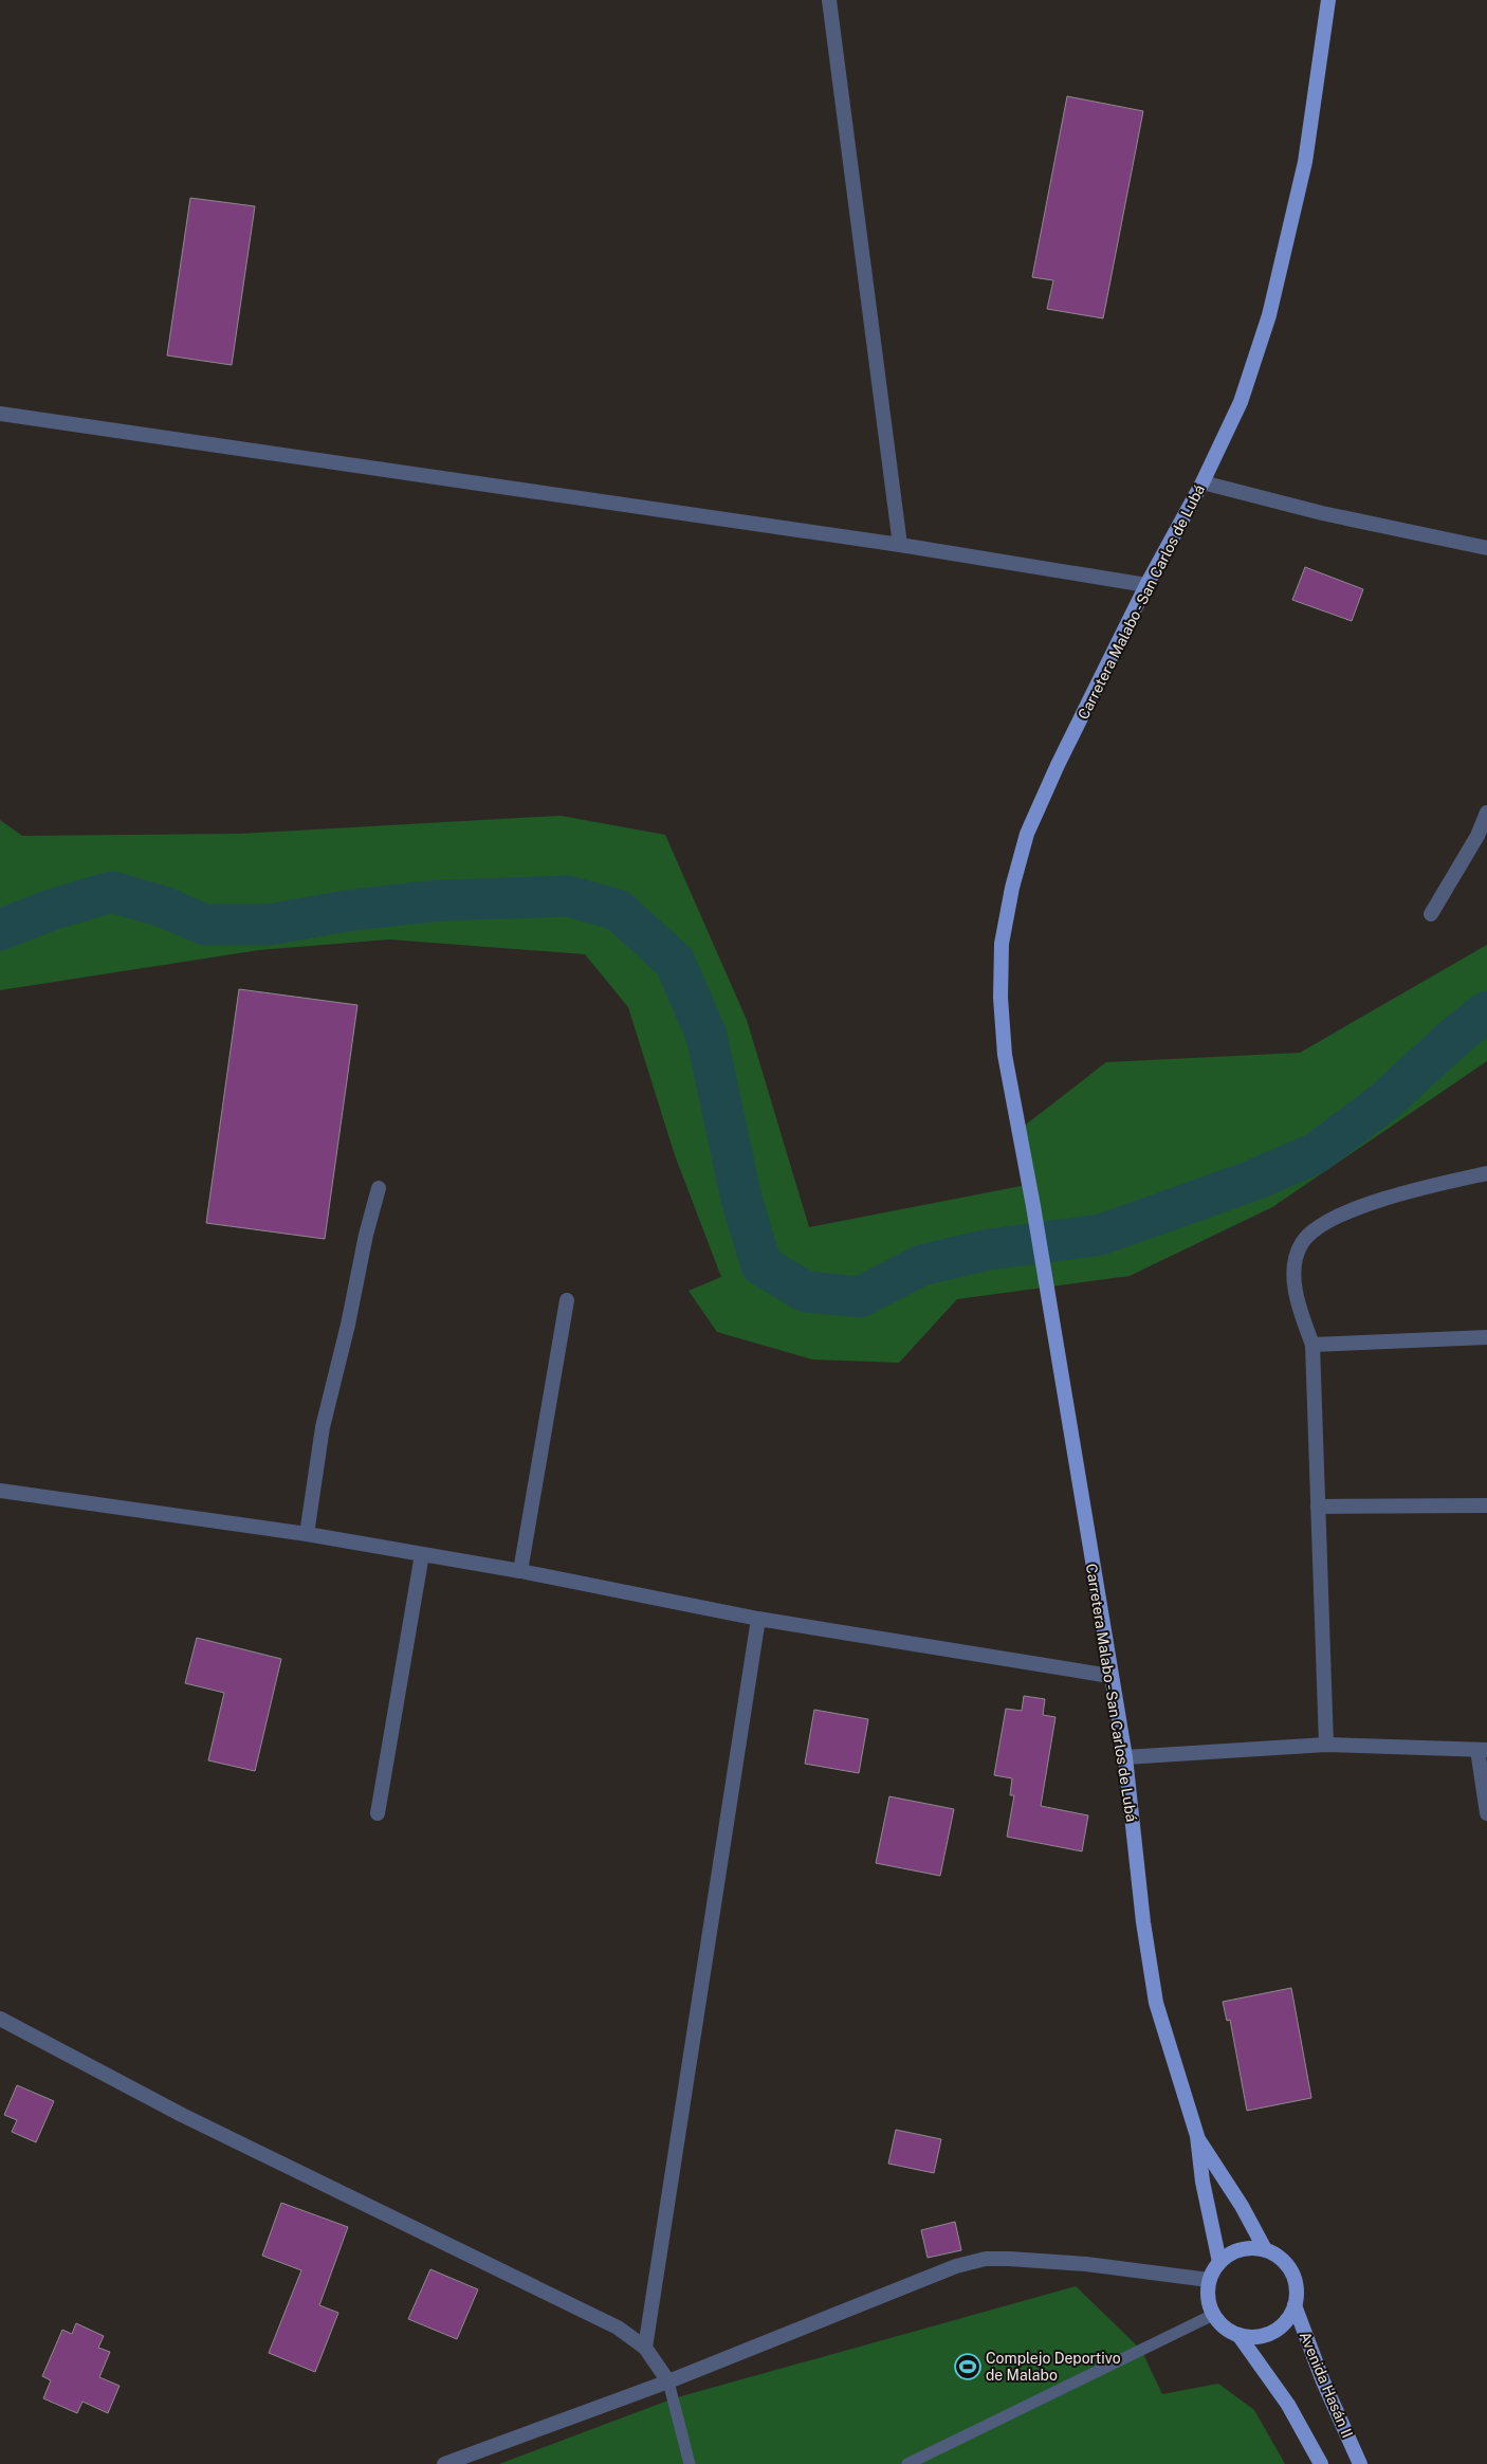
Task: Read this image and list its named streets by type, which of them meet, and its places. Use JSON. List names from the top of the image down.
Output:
{
  "streets": {
    "main road": ["Carretera Malabo - San Carlos de Lubá", "Avenida Hasán II"]
  },
  "crossings": [
    ["Carretera Malabo - San Carlos de Lubá", "Avenida Hasán II"]
  ],
  "places": {
    "sports": ["Complejo Deportivo de Malabo"]
  }
}
